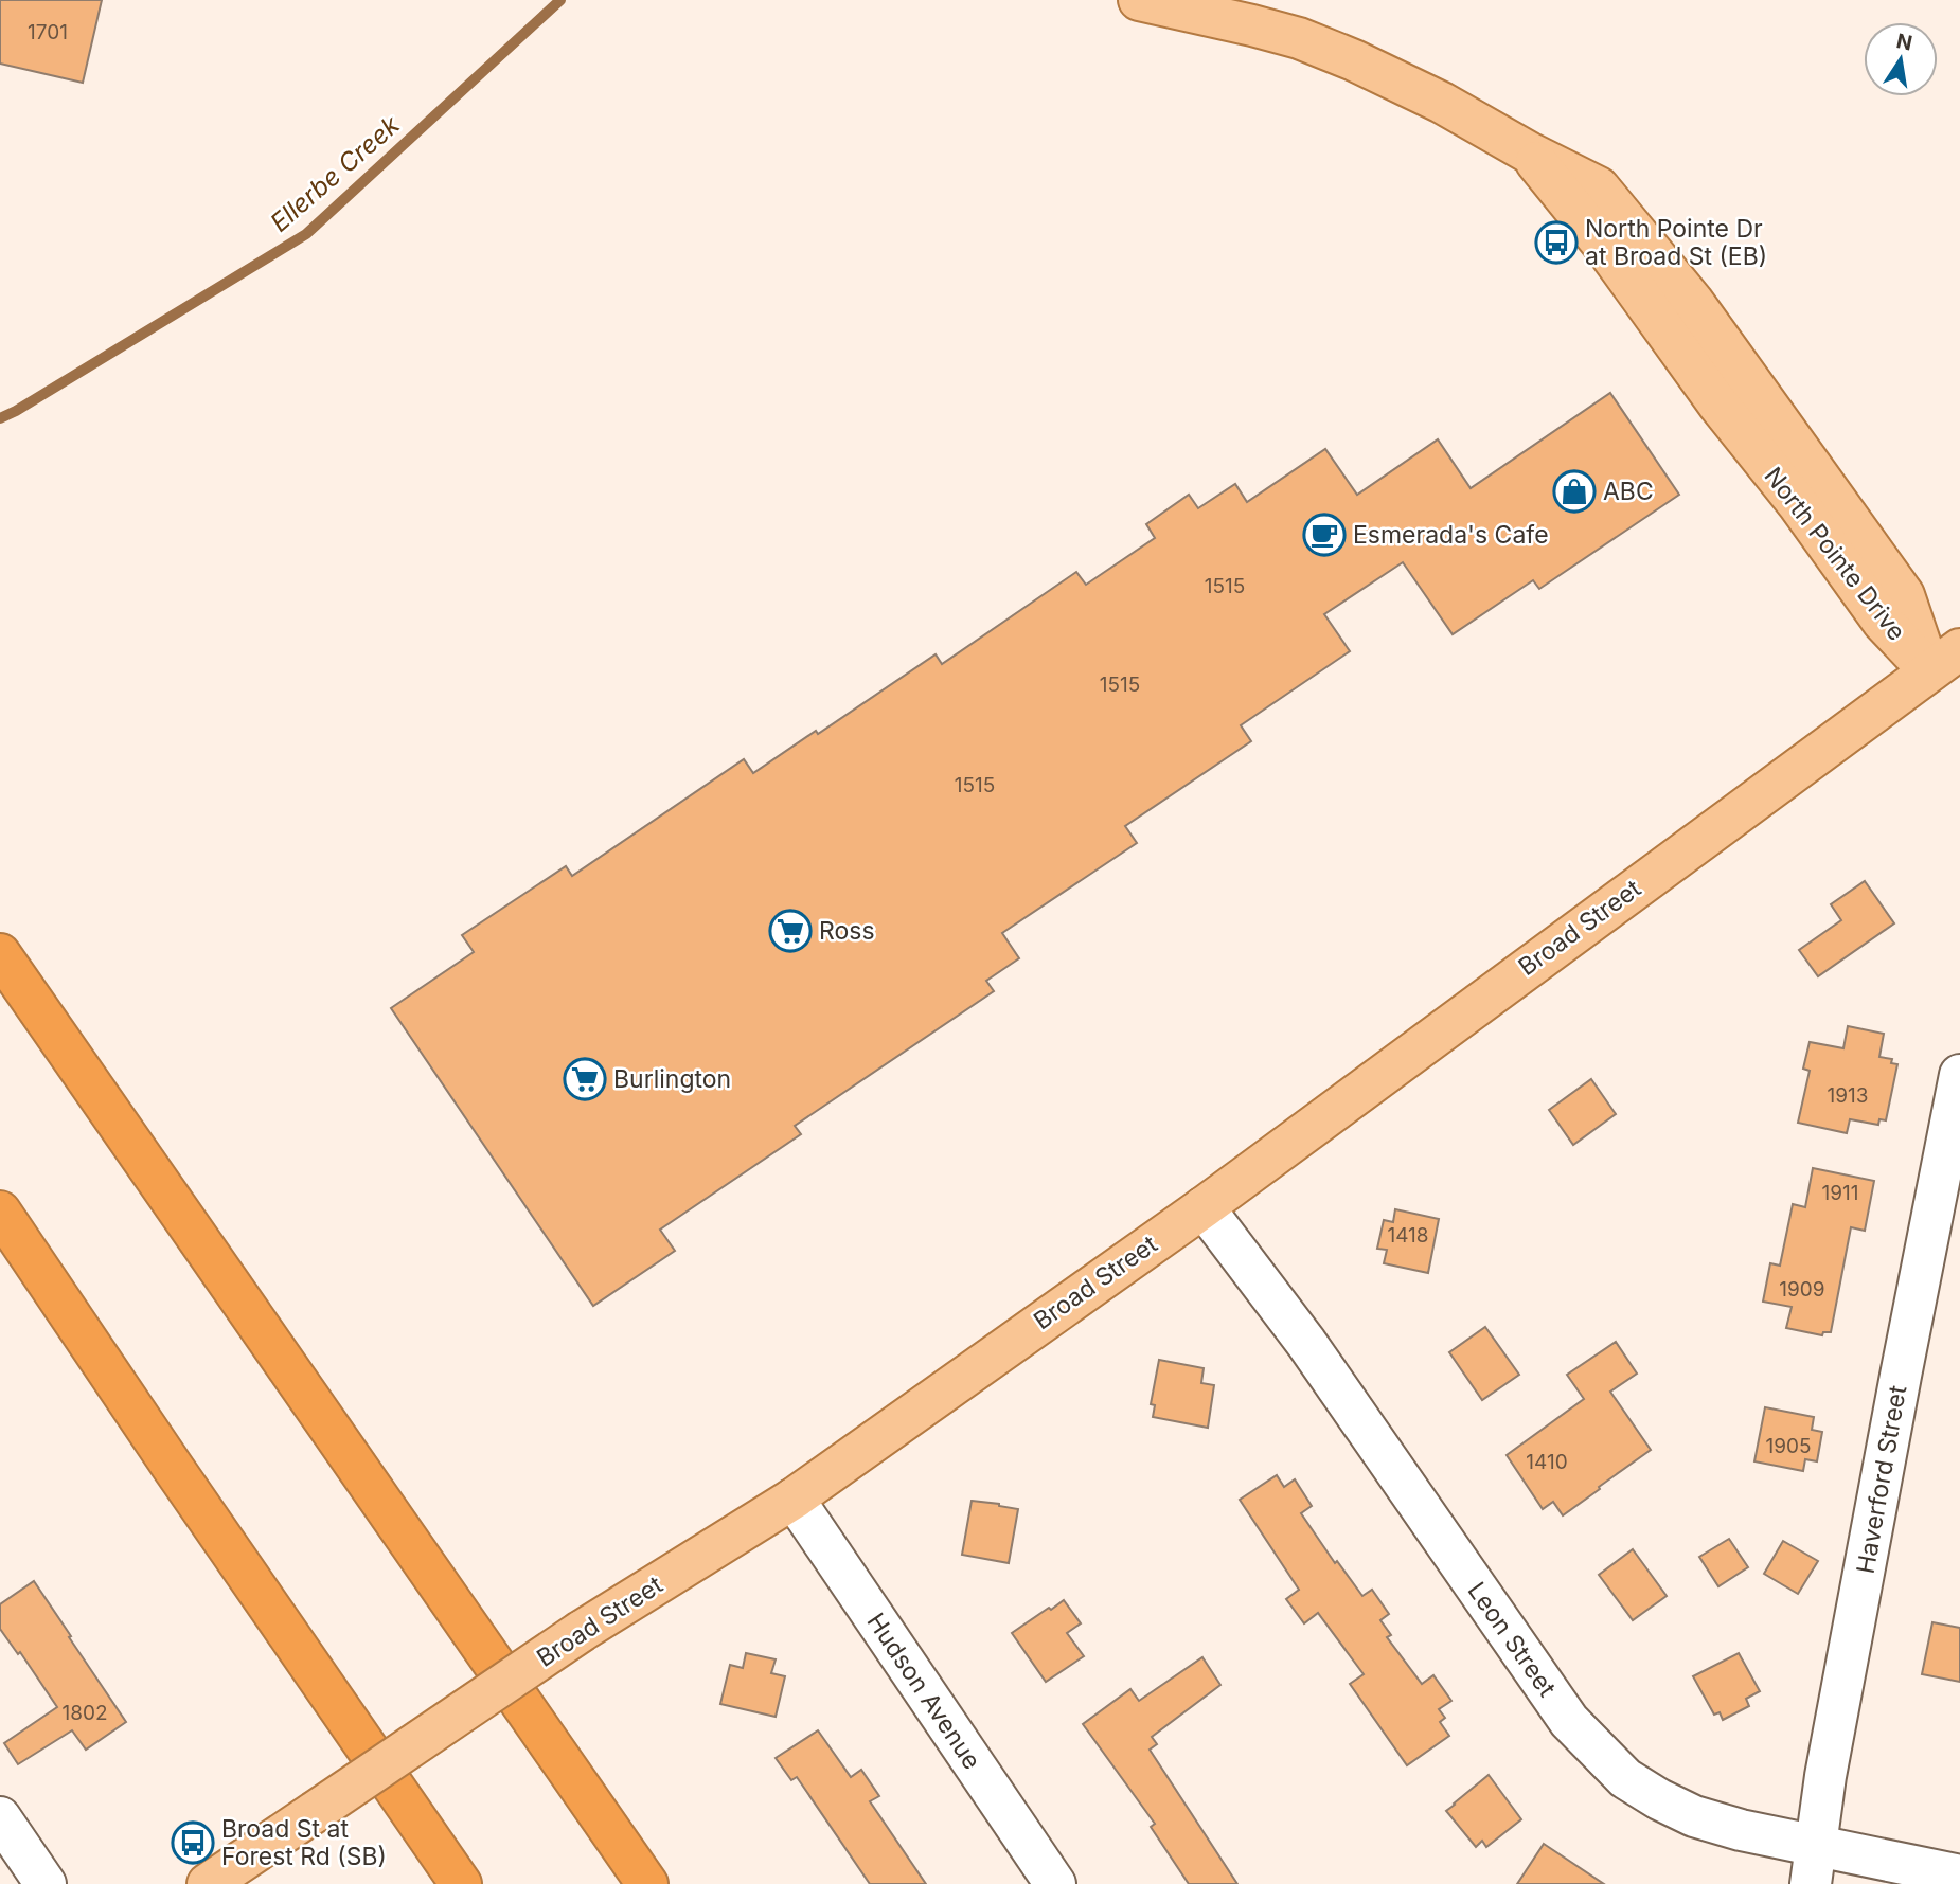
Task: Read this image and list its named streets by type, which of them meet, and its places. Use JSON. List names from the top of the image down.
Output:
{
  "streets": {
    "main road": ["North Pointe Drive", "Broad Street"],
    "street": ["Haverford Street", "Leon Street", "Hudson Avenue"]
  },
  "crossings": [
    ["North Pointe Drive", "Broad Street"],
    ["Broad Street", "Leon Street"],
    ["Broad Street", "Hudson Avenue"],
    ["Haverford Street", "Leon Street"]
  ],
  "water": ["Ellerbe Creek"],
  "places": {
    "bus stop": ["North Pointe Dr at Broad St (EB)", "Broad St at Forest Rd (SB)"],
    "shop": ["ABC"],
    "cafe": ["Esmerada's Cafe"],
    "supermarket": ["Ross", "Burlington"]
  },
  "house_numbers": [
    "1701",
    "1515",
    "1515",
    "1515",
    "1913",
    "1911",
    "1418",
    "1909",
    "1905",
    "1410",
    "1802"
  ],
  "north": "top"
}
